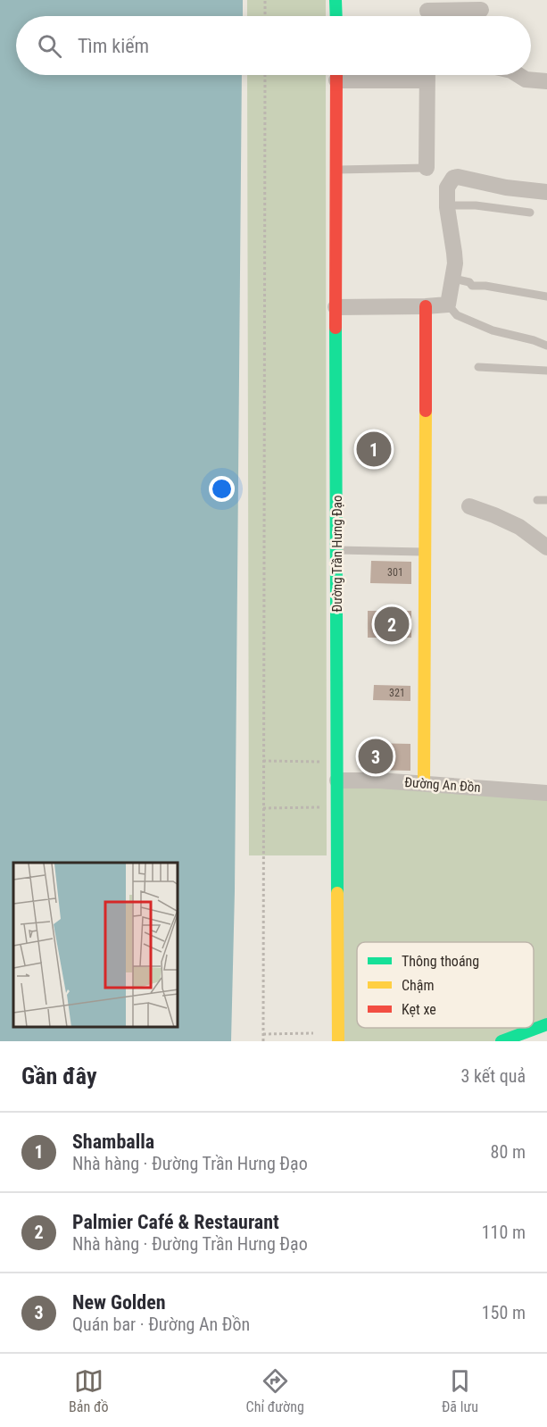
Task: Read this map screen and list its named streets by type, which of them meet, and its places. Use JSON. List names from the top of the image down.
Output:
{
  "streets": {
    "main road": ["Đường Trần Hưng Đạo"],
    "street": ["Đường An Đồn"]
  },
  "crossings": [
    ["Đường Trần Hưng Đạo", "Đường An Đồn"]
  ],
  "house_numbers": ["301", "321"],
  "legend": ["Thông thoáng", "Chậm", "Kẹt xe"],
  "page": {
    "search": "Tìm kiếm",
    "pins": ["1", "2", "3"],
    "heading": ["Gần đây", "3 kết quả"],
    "list": [
      {
        "mark": "1",
        "name": "Shamballa",
        "note": "Nhà hàng · Đường Trần Hưng Đạo",
        "value": "80 m"
      },
      {
        "mark": "2",
        "name": "Palmier Café & Restaurant",
        "note": "Nhà hàng · Đường Trần Hưng Đạo",
        "value": "110 m"
      },
      {
        "mark": "3",
        "name": "New Golden",
        "note": "Quán bar · Đường An Đồn",
        "value": "150 m"
      }
    ],
    "nav": ["Bản đồ", "Chỉ đường", "Đã lưu"]
  }
}
